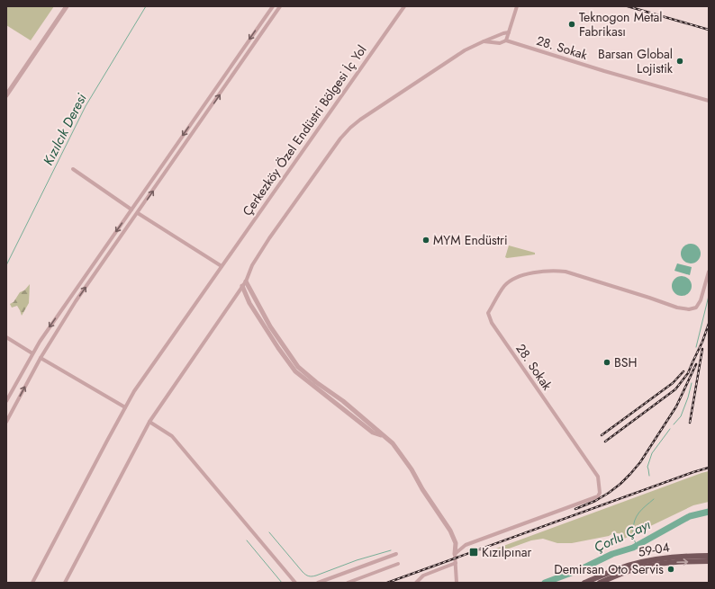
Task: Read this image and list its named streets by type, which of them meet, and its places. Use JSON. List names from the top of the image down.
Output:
{
  "streets": {
    "main road": ["59-04"],
    "street": ["28. Sokak", "Çerkezköy Özel Endüstri Bölgesi İç Yol"]
  },
  "water": ["Kızılcık Deresi", "Çorlu Çayı"],
  "places": {
    "other": [
      "Teknogon Metal Fabrikası",
      "Barsan Global Lojistik",
      "MYM Endüstri",
      "BSH",
      "Demirsan Oto Servis"
    ],
    "transit": ["Kızılpınar"]
  }
}
